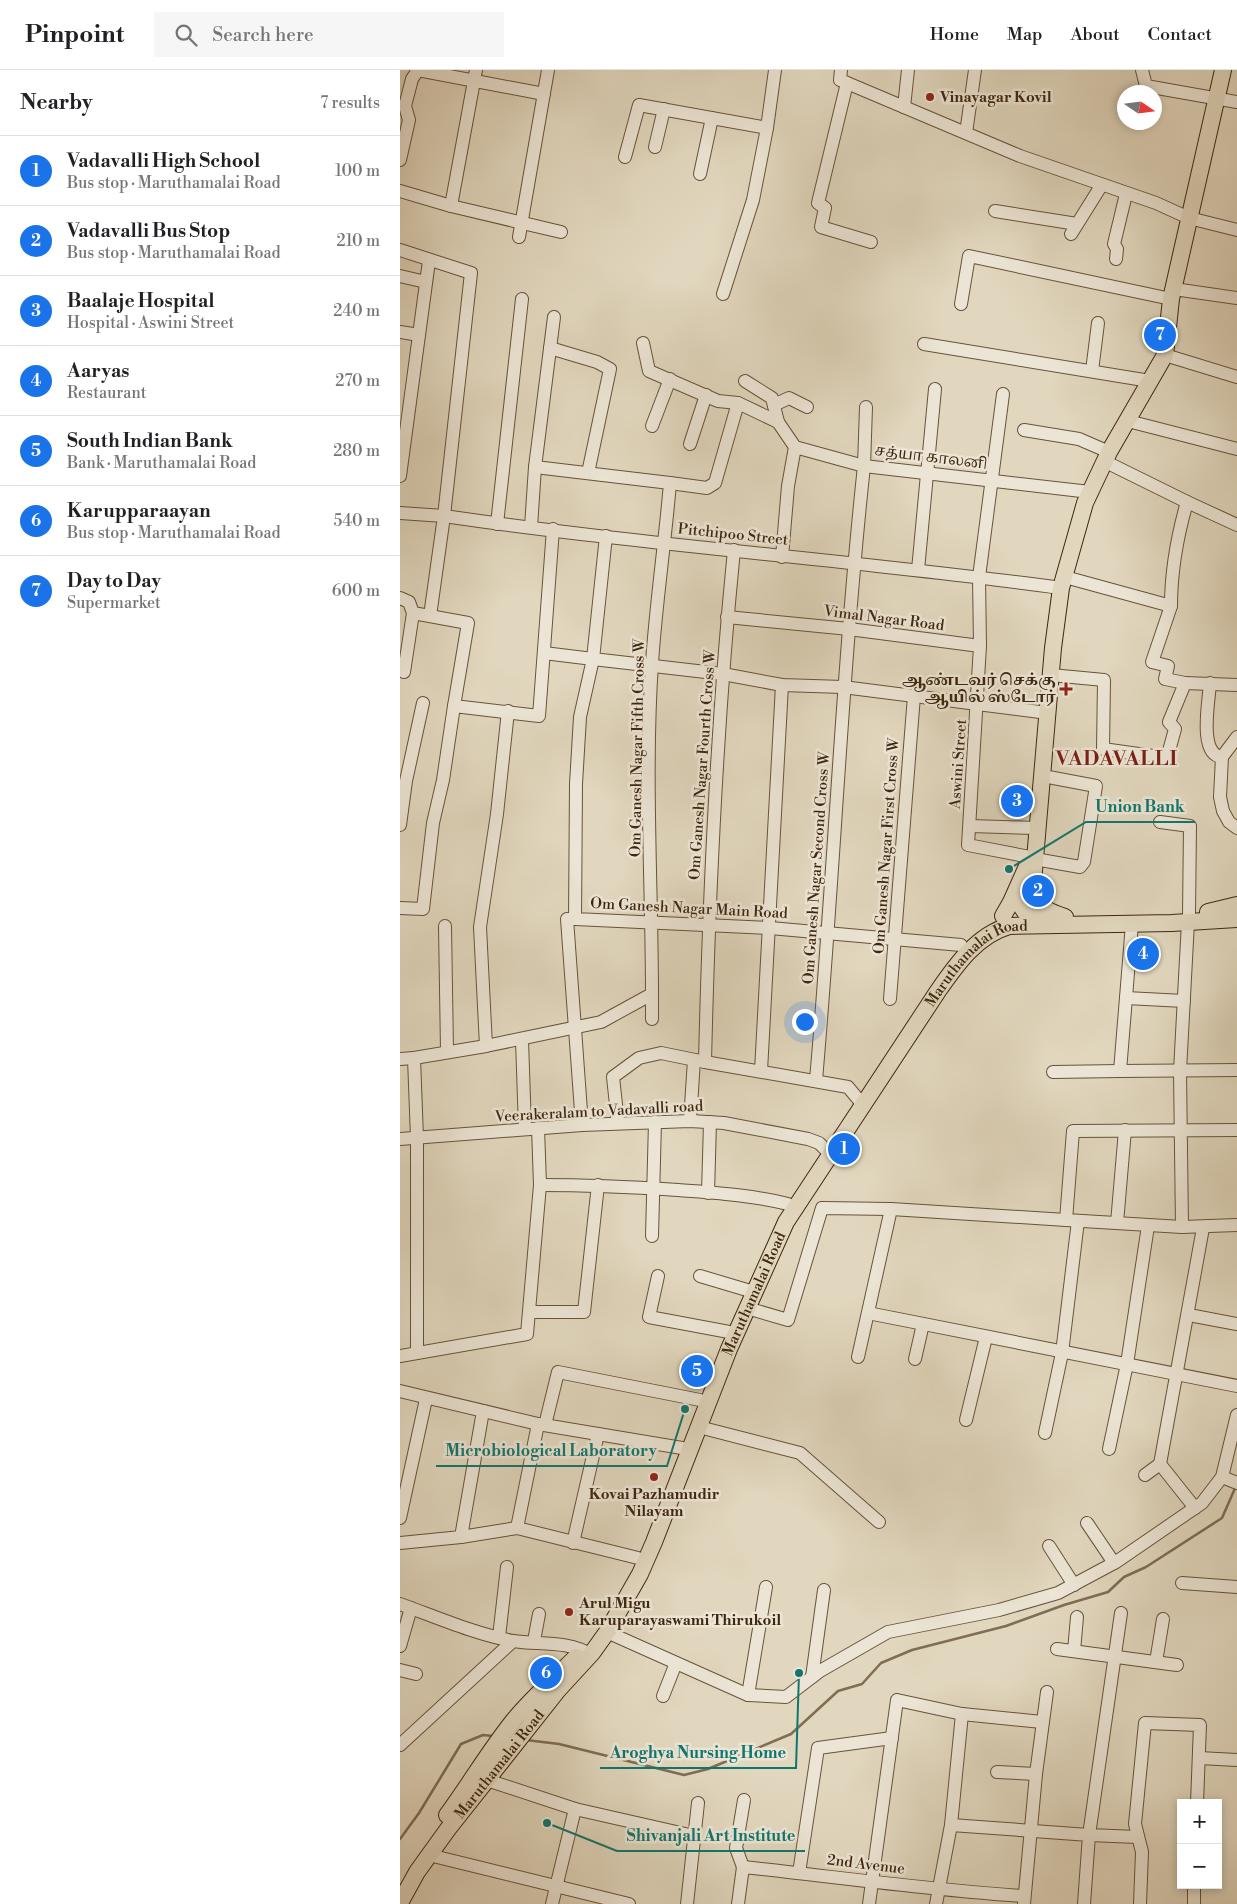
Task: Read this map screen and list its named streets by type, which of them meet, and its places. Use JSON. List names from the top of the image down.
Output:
{
  "streets": {
    "main road": ["Maruthamalai Road"],
    "street": [
      "சத்யா காலனி",
      "Pitchipoo Street",
      "Vimal Nagar Road",
      "Om Ganesh Nagar Fifth Cross W",
      "Aswini Street",
      "Om Ganesh Nagar Fourth Cross W",
      "Om Ganesh Nagar First Cross W",
      "Om Ganesh Nagar Second Cross W",
      "Om Ganesh Nagar Main Road",
      "Veerakeralam to Vadavalli road",
      "2nd Avenue"
    ]
  },
  "crossings": [
    ["சத்யா காலனி", "Pitchipoo Street"],
    ["சத்யா காலனி", "Vimal Nagar Road"],
    ["சத்யா காலனி", "Om Ganesh Nagar Second Cross W"],
    ["Pitchipoo Street", "Om Ganesh Nagar Fifth Cross W"],
    ["Pitchipoo Street", "Om Ganesh Nagar Fourth Cross W"],
    ["Pitchipoo Street", "Om Ganesh Nagar Main Road"],
    ["Vimal Nagar Road", "Om Ganesh Nagar Fourth Cross W"],
    ["Vimal Nagar Road", "Om Ganesh Nagar Second Cross W"],
    ["Om Ganesh Nagar Fifth Cross W", "Om Ganesh Nagar Main Road"],
    ["Om Ganesh Nagar Fourth Cross W", "Om Ganesh Nagar Main Road"],
    ["Om Ganesh Nagar Fourth Cross W", "Veerakeralam to Vadavalli road"],
    ["Om Ganesh Nagar First Cross W", "Om Ganesh Nagar Main Road"],
    ["Om Ganesh Nagar Second Cross W", "Om Ganesh Nagar Main Road"],
    ["Om Ganesh Nagar Main Road", "Maruthamalai Road"],
    ["Maruthamalai Road", "Veerakeralam to Vadavalli road"]
  ],
  "districts": ["VADAVALLI"],
  "places": {
    "other": [
      "Vinayagar Kovil",
      "Union Bank",
      "Microbiological Laboratory",
      "Kovai Pazhamudir Nilayam",
      "Arul Migu Karuparayaswami Thirukoil",
      "Aroghya Nursing Home",
      "Shivanjali Art Institute"
    ],
    "health": ["ஆண்டவர் செக்கு ஆயில் ஸ்டோர்"]
  },
  "north": "right",
  "page": {
    "header": "Pinpoint",
    "search": "Search here",
    "nav": [
      "Home",
      "Map",
      "About",
      "Contact"
    ],
    "heading": ["Nearby", "7 results"],
    "list": [
      {
        "mark": "1",
        "name": "Vadavalli High School",
        "note": "Bus stop · Maruthamalai Road",
        "value": "100 m"
      },
      {
        "mark": "2",
        "name": "Vadavalli Bus Stop",
        "note": "Bus stop · Maruthamalai Road",
        "value": "210 m"
      },
      {
        "mark": "3",
        "name": "Baalaje Hospital",
        "note": "Hospital · Aswini Street",
        "value": "240 m"
      },
      {
        "mark": "4",
        "name": "Aaryas",
        "note": "Restaurant",
        "value": "270 m"
      },
      {
        "mark": "5",
        "name": "South Indian Bank",
        "note": "Bank · Maruthamalai Road",
        "value": "280 m"
      },
      {
        "mark": "6",
        "name": "Karupparaayan",
        "note": "Bus stop · Maruthamalai Road",
        "value": "540 m"
      },
      {
        "mark": "7",
        "name": "Day to Day",
        "note": "Supermarket",
        "value": "600 m"
      }
    ],
    "pins": [
      "7",
      "3",
      "2",
      "4",
      "1",
      "5",
      "6"
    ],
    "map_buttons": ["+", "−"]
  }
}
